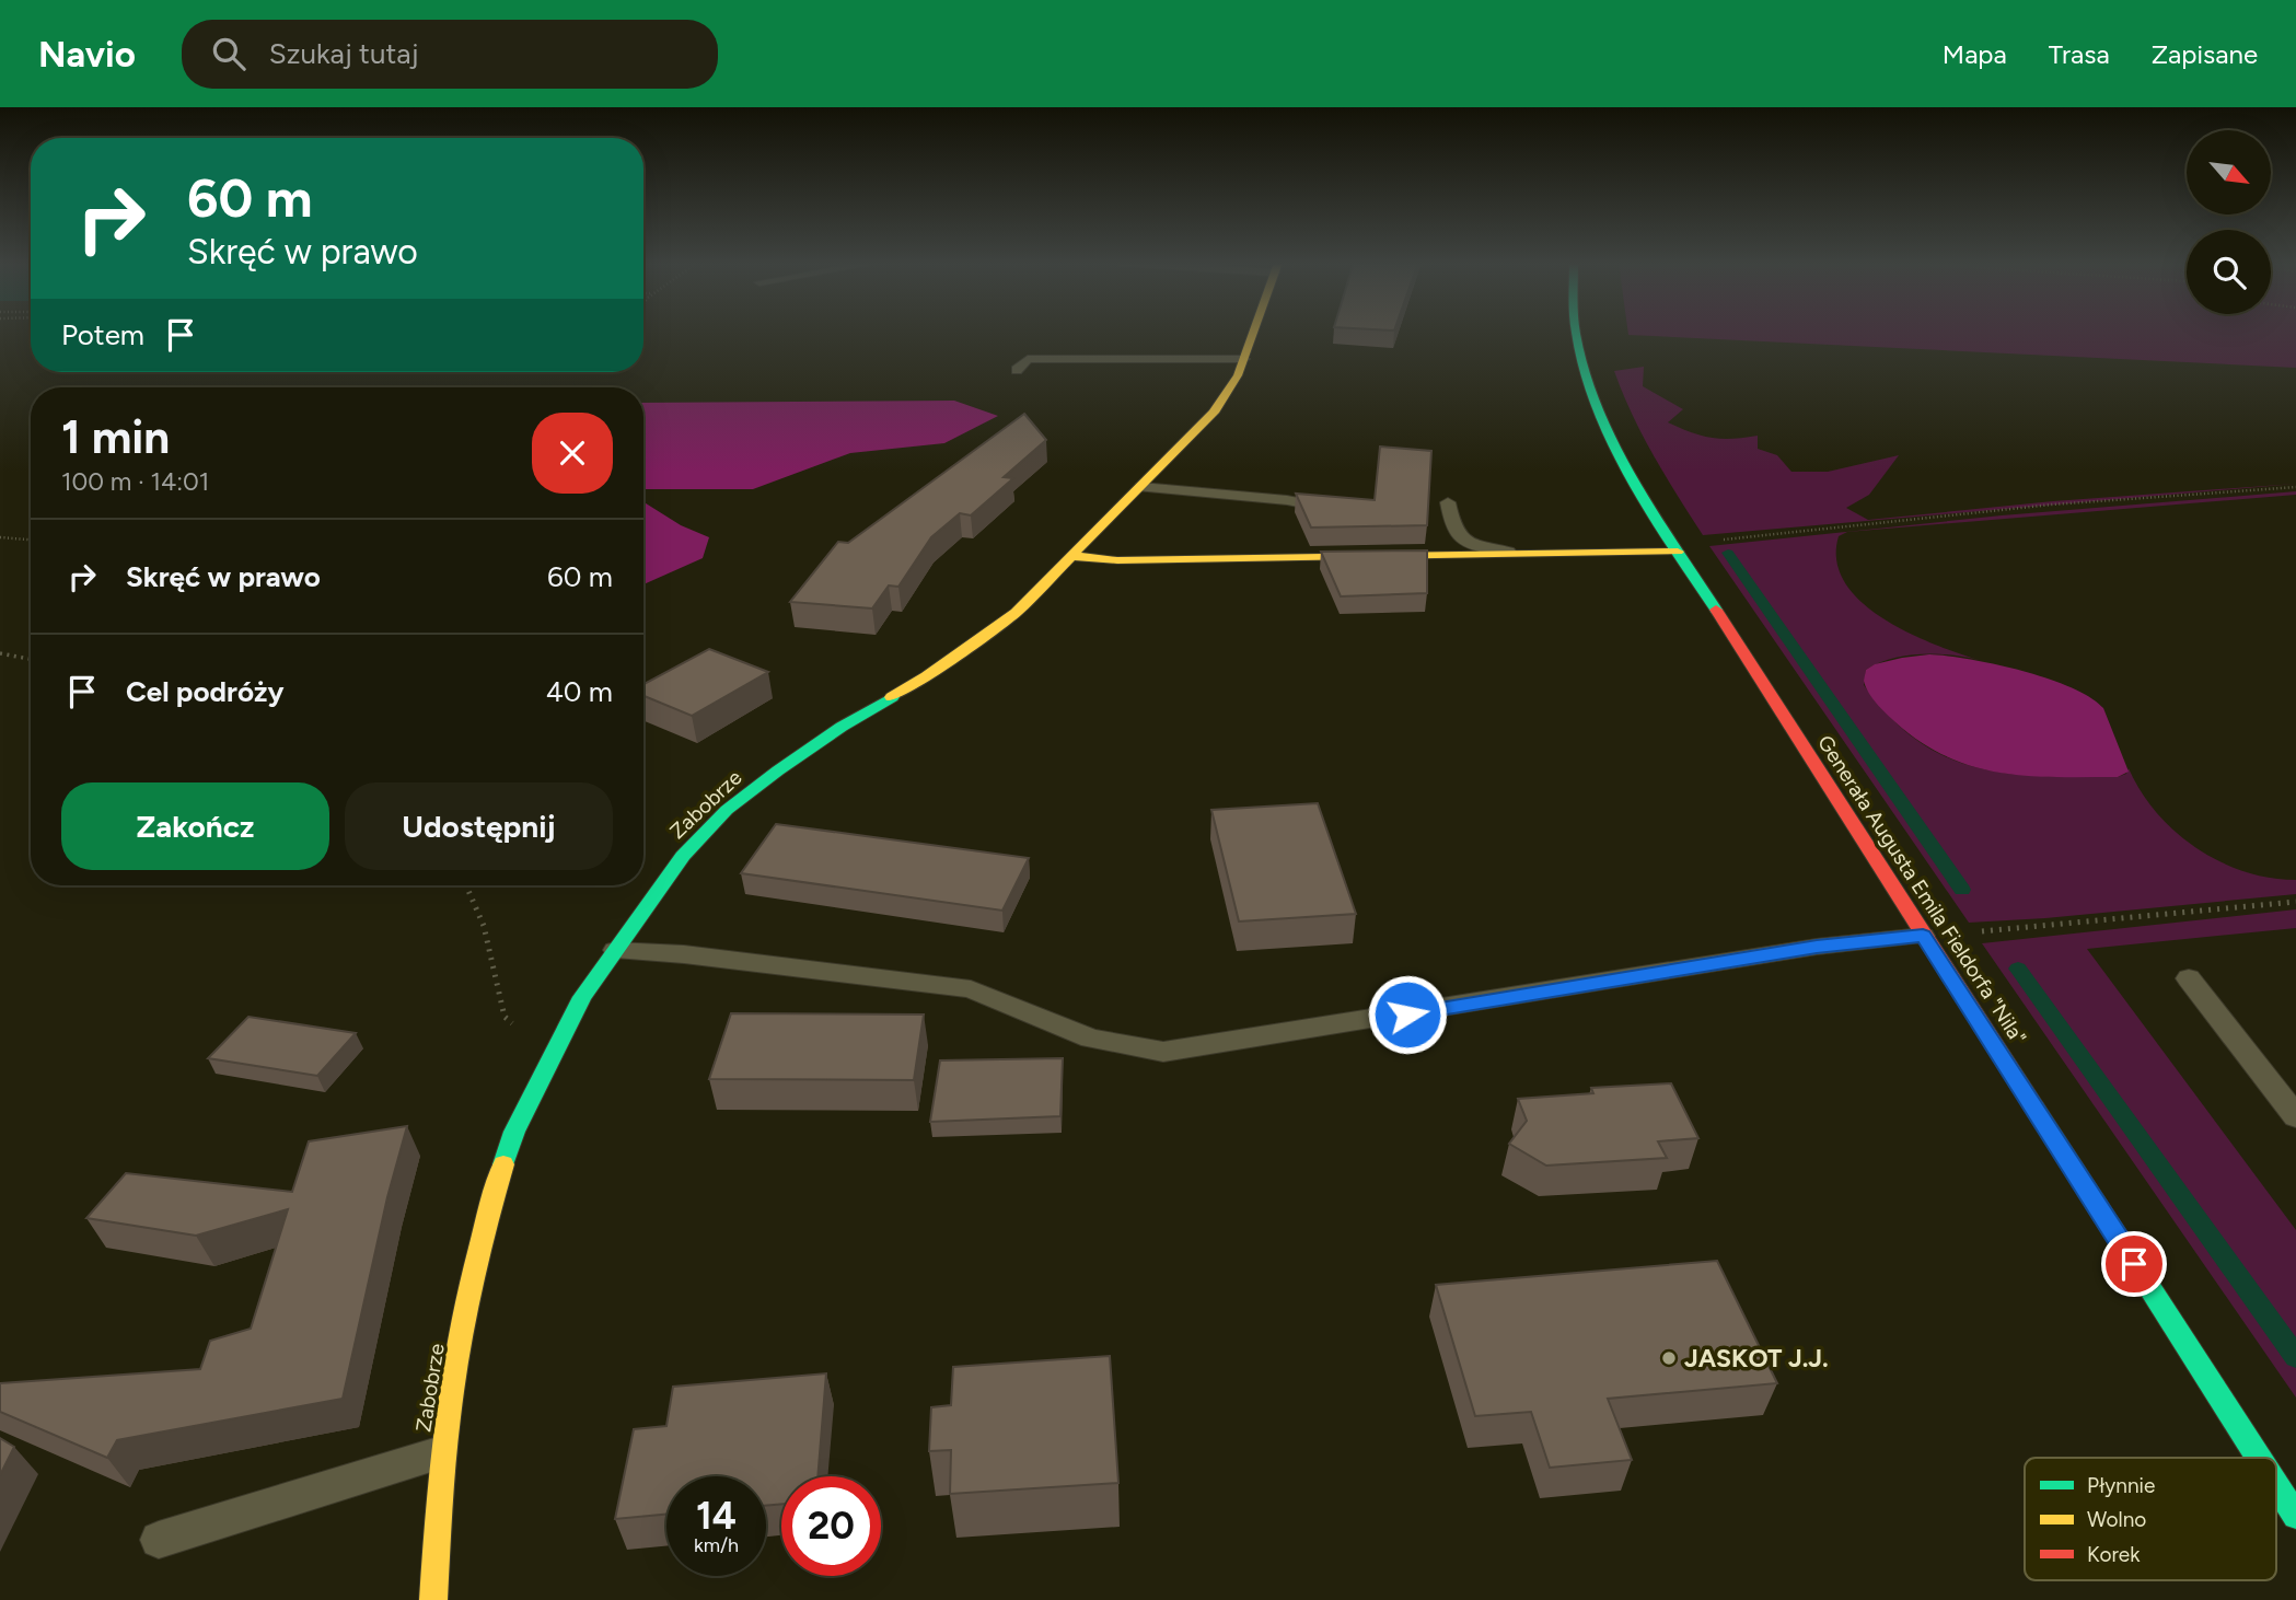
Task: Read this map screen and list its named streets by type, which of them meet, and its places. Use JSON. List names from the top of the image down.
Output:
{
  "streets": {
    "street": ["Zabobrze", "Generała Augusta Emila Fieldorfa \"Nila\""]
  },
  "places": ["JASKOT J.J."],
  "legend": ["Płynnie", "Wolno", "Korek"],
  "north": "bottom right",
  "page": {
    "header": "Navio",
    "search": "Szukaj tutaj",
    "nav": ["Mapa", "Trasa", "Zapisane"],
    "turn": ["60 m", "Skręć w prawo"],
    "then": "Potem",
    "heading": ["1 min", "100 m · 14:01"],
    "list": [
      {
        "name": "Skręć w prawo",
        "value": "60 m"
      },
      {
        "name": "Cel podróży",
        "value": "40 m"
      }
    ],
    "buttons": ["Zakończ", "Udostępnij"],
    "speed": "14 km/h",
    "limit": "20"
  }
}
